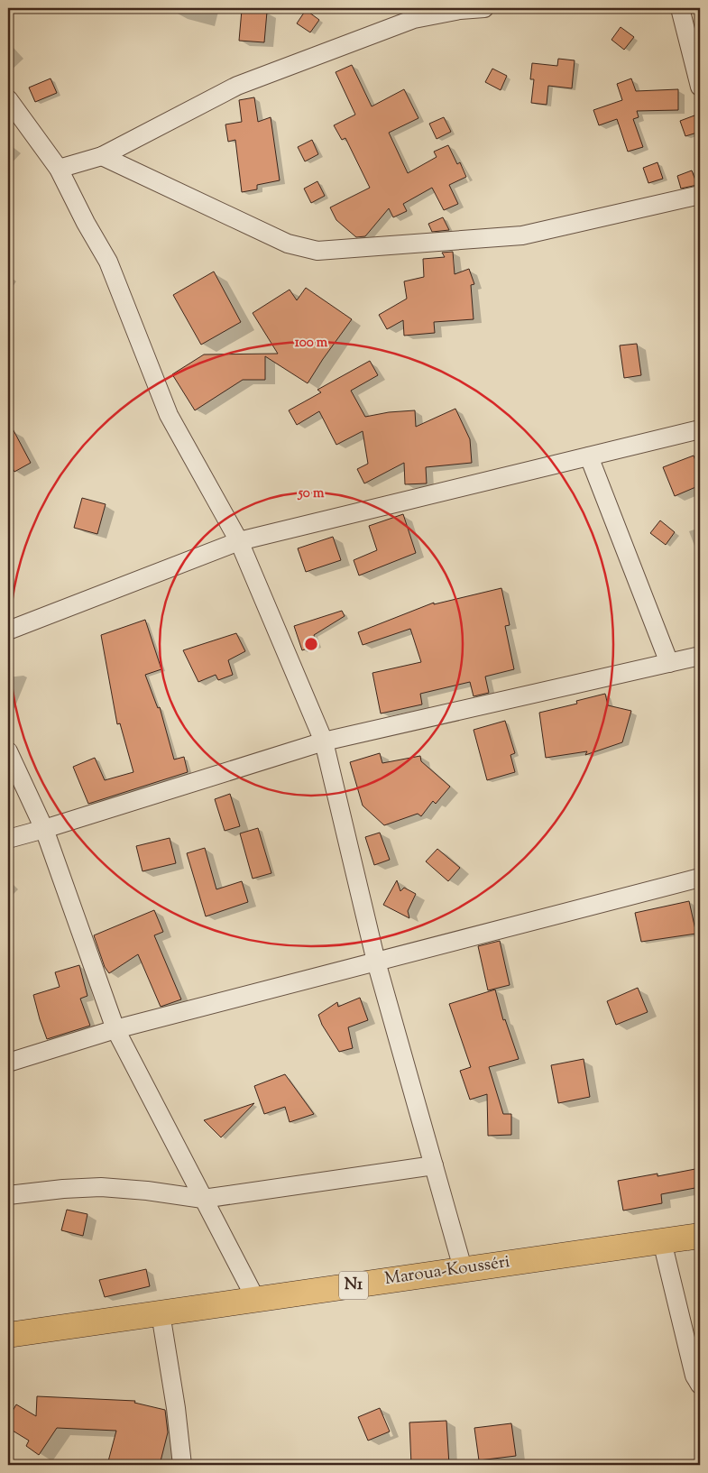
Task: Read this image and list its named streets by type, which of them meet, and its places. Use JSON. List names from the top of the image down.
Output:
{
  "streets": {
    "highway": ["Maroua-Kousséri", "N1"]
  },
  "rings": ["100 m", "50 m"]
}
